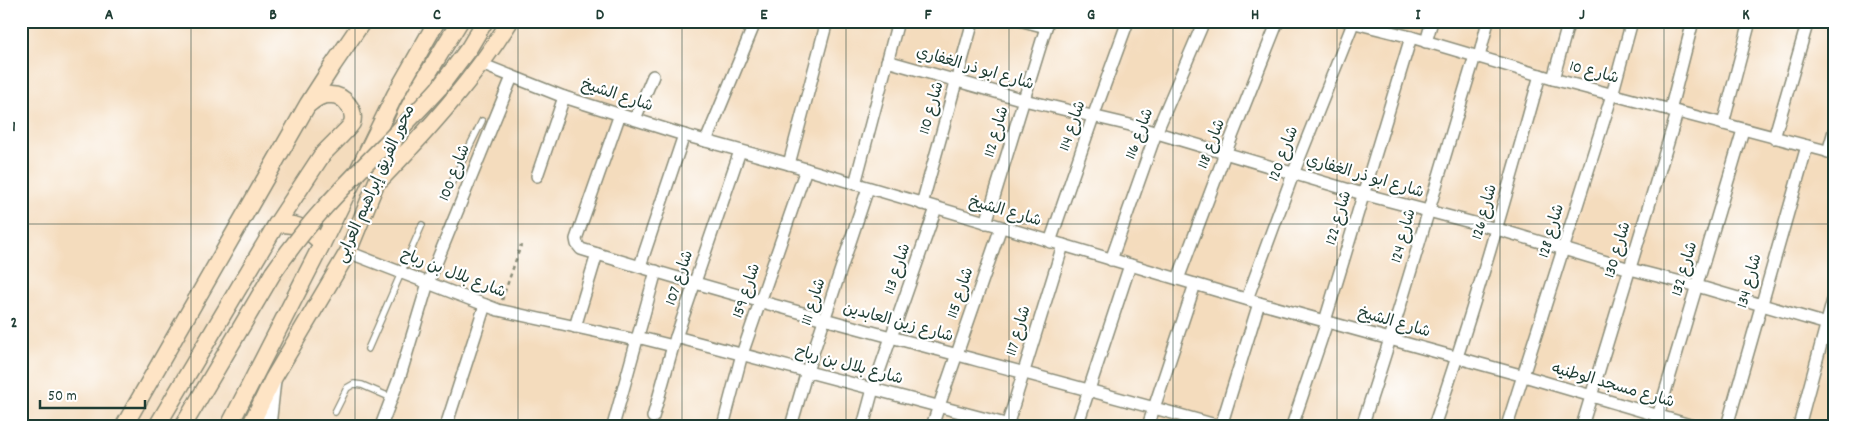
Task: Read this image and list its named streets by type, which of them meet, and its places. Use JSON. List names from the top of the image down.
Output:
{
  "streets": {
    "main road": ["محور الفريق إبراهيم العرابى"],
    "street": [
      "شارع ابو ذر الغفاري",
      "شارع 10",
      "شارع الشيخ",
      "شارع 110",
      "شارع 114",
      "شارع 112",
      "شارع 116",
      "شارع 118",
      "شارع 120",
      "شارع 100",
      "شارع 126",
      "شارع 122",
      "شارع 128",
      "شارع 124",
      "شارع 130",
      "شارع 113",
      "شارع 132",
      "شارع بلال بن رباح",
      "شارع 107",
      "شارع 134",
      "شارع 159",
      "شارع 115",
      "شارع 111",
      "شارع زين العابدين",
      "شارع 117",
      "شارع مسجد الوطنيه"
    ]
  },
  "crossings": [
    ["شارع ابو ذر الغفاري", "شارع 110"],
    ["شارع ابو ذر الغفاري", "شارع 114"],
    ["شارع ابو ذر الغفاري", "شارع 112"],
    ["شارع ابو ذر الغفاري", "شارع 116"],
    ["شارع ابو ذر الغفاري", "شارع 118"],
    ["شارع ابو ذر الغفاري", "شارع 120"],
    ["شارع ابو ذر الغفاري", "شارع 126"],
    ["شارع ابو ذر الغفاري", "شارع 122"],
    ["شارع ابو ذر الغفاري", "شارع 128"],
    ["شارع ابو ذر الغفاري", "شارع 124"],
    ["شارع ابو ذر الغفاري", "شارع 130"],
    ["شارع ابو ذر الغفاري", "شارع 132"],
    ["شارع ابو ذر الغفاري", "شارع 134"],
    ["شارع 10", "شارع 120"],
    ["شارع 10", "شارع 126"],
    ["شارع 10", "شارع 122"],
    ["شارع 10", "شارع 128"],
    ["شارع 10", "شارع 124"],
    ["شارع 10", "شارع 130"],
    ["شارع 10", "شارع 132"],
    ["شارع 10", "شارع 134"],
    ["شارع الشيخ", "شارع 110"],
    ["شارع الشيخ", "شارع 114"],
    ["شارع الشيخ", "شارع 112"],
    ["شارع الشيخ", "شارع 116"],
    ["شارع الشيخ", "شارع 118"],
    ["شارع الشيخ", "شارع 120"],
    ["شارع الشيخ", "شارع 100"],
    ["شارع الشيخ", "شارع 126"],
    ["شارع الشيخ", "شارع 122"],
    ["شارع الشيخ", "شارع 128"],
    ["شارع الشيخ", "شارع 124"],
    ["شارع الشيخ", "شارع 113"],
    ["شارع الشيخ", "شارع 107"],
    ["شارع الشيخ", "شارع 159"],
    ["شارع الشيخ", "شارع 115"],
    ["شارع الشيخ", "شارع 111"],
    ["شارع الشيخ", "شارع زين العابدين"],
    ["شارع الشيخ", "شارع 117"],
    ["شارع الشيخ", "شارع مسجد الوطنيه"],
    ["شارع 100", "شارع بلال بن رباح"],
    ["محور الفريق إبراهيم العرابى", "شارع بلال بن رباح"],
    ["شارع 128", "شارع مسجد الوطنيه"],
    ["شارع 130", "شارع مسجد الوطنيه"],
    ["شارع 113", "شارع بلال بن رباح"],
    ["شارع 113", "شارع زين العابدين"],
    ["شارع 132", "شارع مسجد الوطنيه"],
    ["شارع بلال بن رباح", "شارع 107"],
    ["شارع بلال بن رباح", "شارع 159"],
    ["شارع بلال بن رباح", "شارع 115"],
    ["شارع بلال بن رباح", "شارع 111"],
    ["شارع بلال بن رباح", "شارع 117"],
    ["شارع 107", "شارع زين العابدين"],
    ["شارع 159", "شارع زين العابدين"],
    ["شارع 115", "شارع زين العابدين"],
    ["شارع 111", "شارع زين العابدين"],
    ["شارع زين العابدين", "شارع 117"]
  ],
  "scale_bar": "50 m",
  "grid": {
    "columns": [
      "A",
      "B",
      "C",
      "D",
      "E",
      "F",
      "G",
      "H",
      "I",
      "J",
      "K"
    ],
    "rows": ["1", "2"]
  }
}
